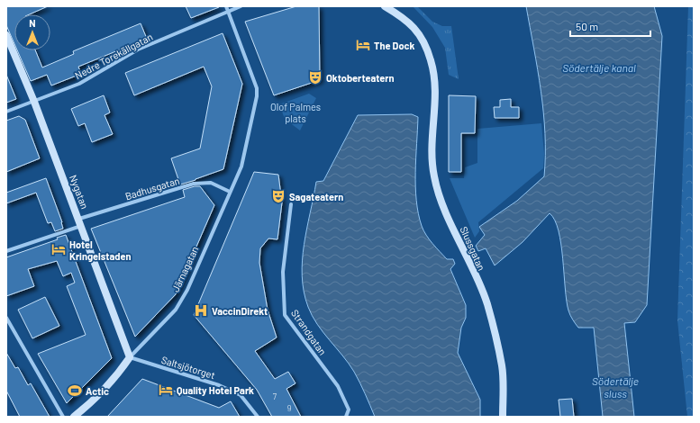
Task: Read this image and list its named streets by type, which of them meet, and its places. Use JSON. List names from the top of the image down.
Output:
{
  "streets": {
    "street": [
      "Nedre Torekällgatan",
      "Badhusgatan",
      "Nygatan",
      "Slussgatan",
      "Järnagatan",
      "Strandgatan",
      "Saltsjötorget"
    ]
  },
  "crossings": [
    ["Nedre Torekällgatan", "Nygatan"],
    ["Nedre Torekällgatan", "Järnagatan"],
    ["Badhusgatan", "Nygatan"],
    ["Badhusgatan", "Järnagatan"],
    ["Nygatan", "Järnagatan"],
    ["Nygatan", "Saltsjötorget"],
    ["Järnagatan", "Saltsjötorget"]
  ],
  "water": ["Södertälje kanal", "Södertälje sluss"],
  "parks": ["Olof Palmes plats"],
  "places": {
    "hotel": ["The Dock", "Hotel Kringelstaden", "Quality Hotel Park"],
    "theatre": ["Oktoberteatern", "Sagateatern"],
    "hospital": ["VaccinDirekt"],
    "sports": ["Actic"]
  },
  "house_numbers": ["7", "9"],
  "scale_bar": "50 m",
  "north": "top"
}
